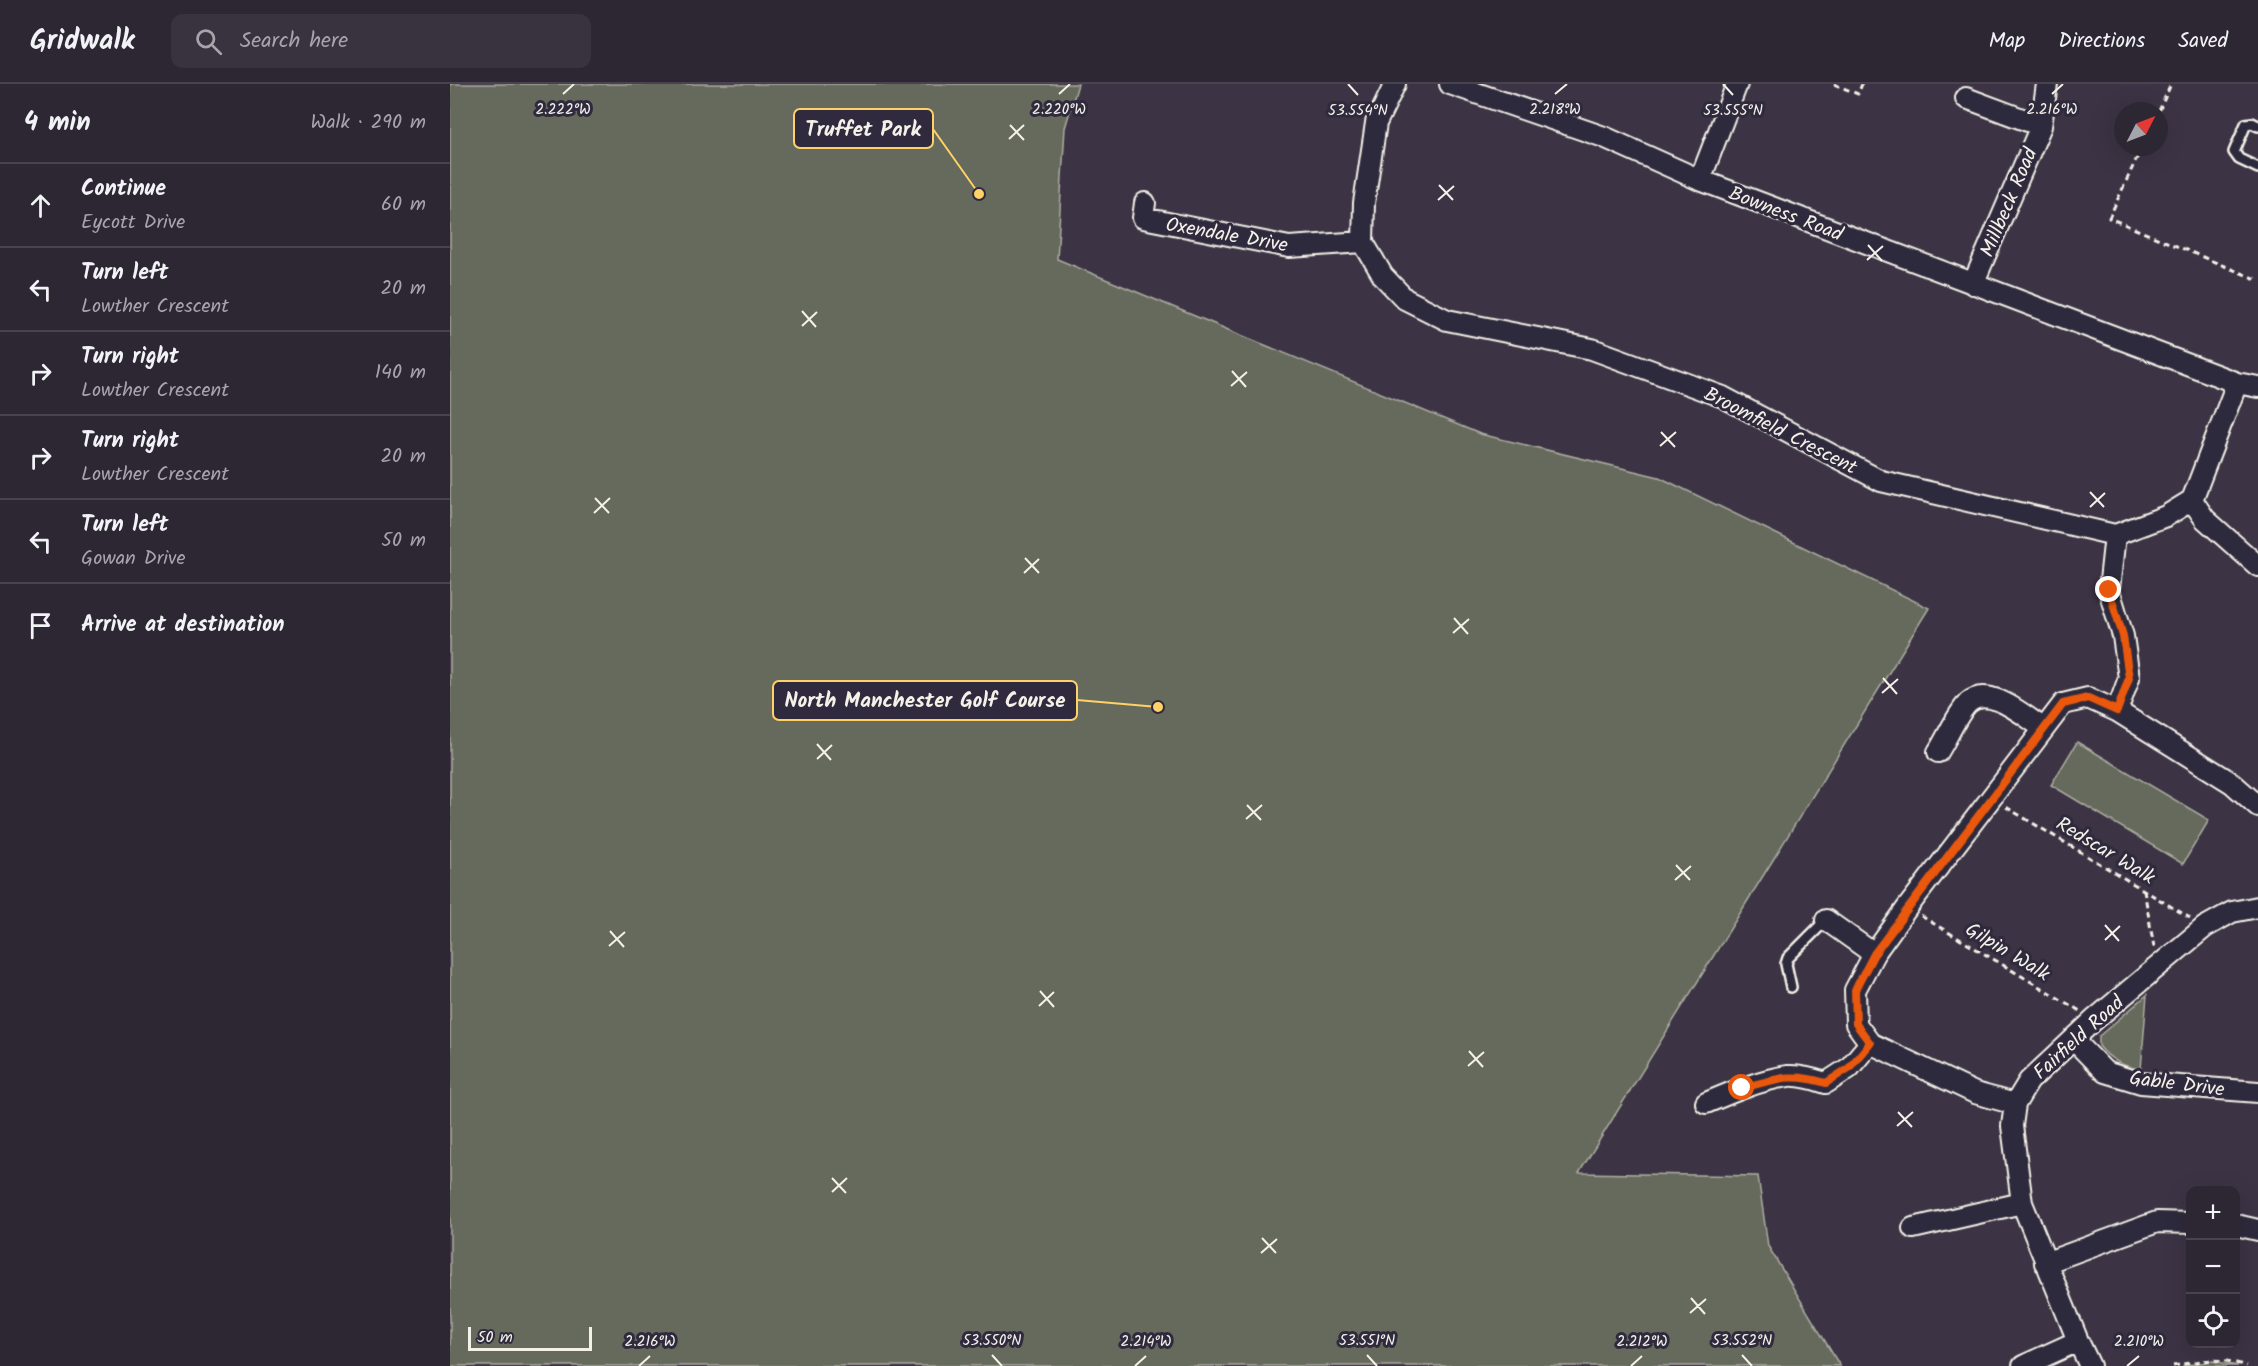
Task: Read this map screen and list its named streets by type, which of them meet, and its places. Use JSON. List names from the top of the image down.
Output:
{
  "streets": {
    "street": [
      "Millbeck Road",
      "Bowness Road",
      "Oxendale Drive",
      "Broomfield Crescent",
      "Fairfield Road",
      "Gable Drive"
    ],
    "path": ["Redscar Walk", "Gilpin Walk"]
  },
  "crossings": [
    ["Millbeck Road", "Bowness Road"],
    ["Oxendale Drive", "Broomfield Crescent"],
    ["Redscar Walk", "Fairfield Road"],
    ["Gilpin Walk", "Fairfield Road"],
    ["Fairfield Road", "Gable Drive"]
  ],
  "places": ["Truffet Park", "North Manchester Golf Course"],
  "scale_bar": "50 m",
  "north": "top right",
  "page": {
    "header": "Gridwalk",
    "search": "Search here",
    "nav": ["Map", "Directions", "Saved"],
    "heading": ["4 min", "Walk · 290 m"],
    "list": [
      ["Continue", "Eycott Drive", "60 m"],
      ["Turn left", "Lowther Crescent", "20 m"],
      ["Turn right", "Lowther Crescent", "140 m"],
      ["Turn right", "Lowther Crescent", "20 m"],
      ["Turn left", "Gowan Drive", "50 m"],
      "Arrive at destination"
    ],
    "map_buttons": ["+", "−"],
    "scale": "50 m"
  },
  "coordinates": [
    "2.222°W",
    "2.220°W",
    "2.218°W",
    "2.216°W",
    "53.554°N",
    "53.555°N",
    "53.550°N",
    "53.551°N",
    "53.552°N",
    "2.214°W",
    "2.212°W",
    "2.210°W"
  ]
}
